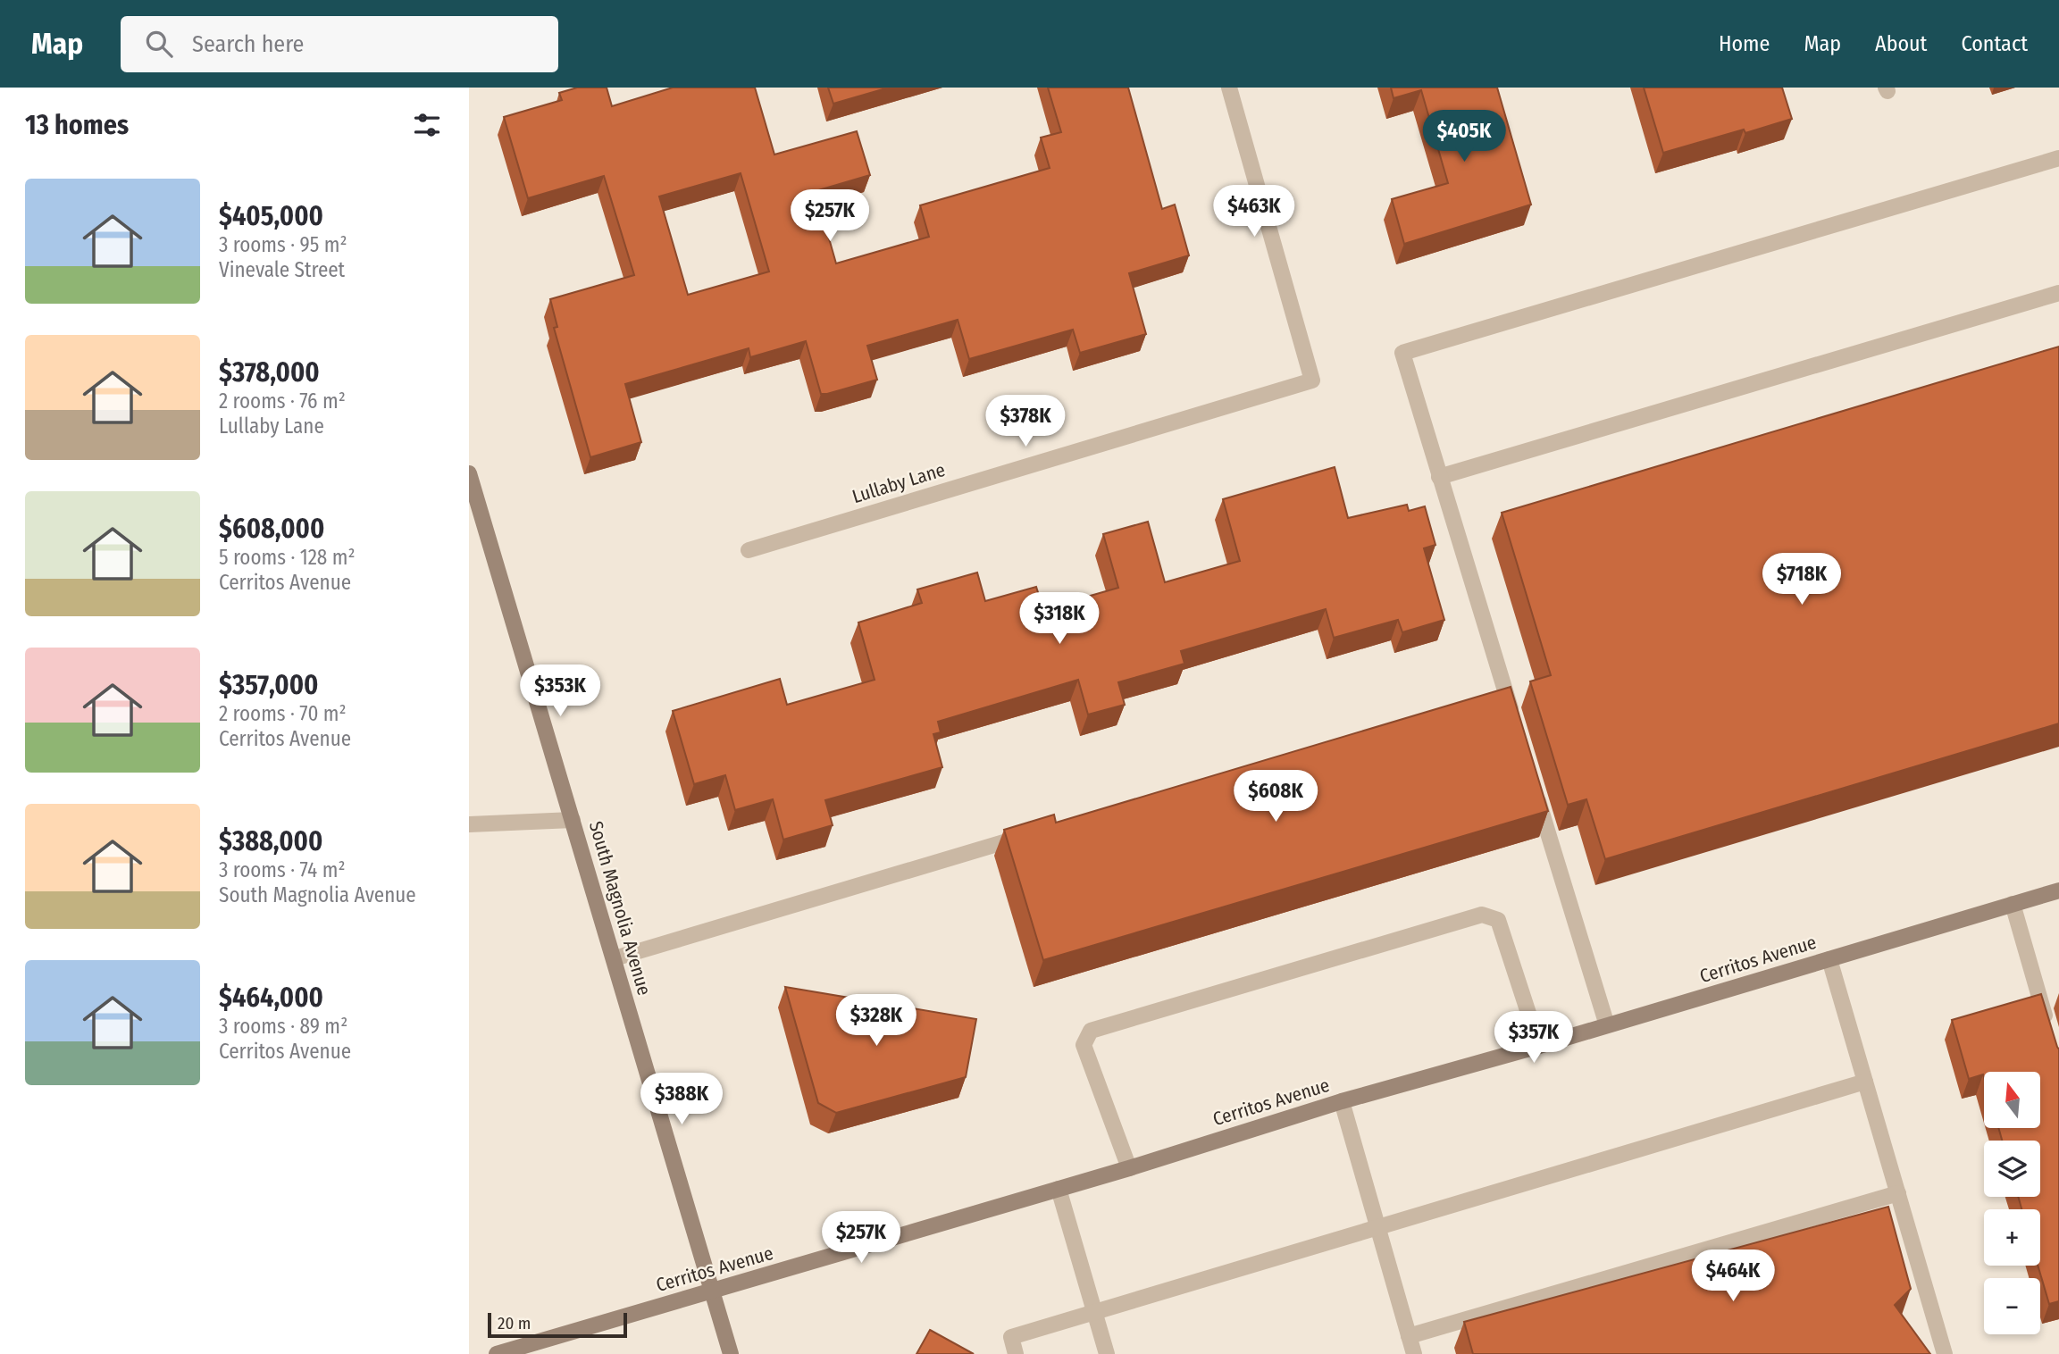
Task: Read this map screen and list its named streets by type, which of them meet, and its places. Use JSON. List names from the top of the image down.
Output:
{
  "streets": {
    "street": ["Lullaby Lane", "South Magnolia Avenue", "Cerritos Avenue"]
  },
  "crossings": [
    ["South Magnolia Avenue", "Cerritos Avenue"]
  ],
  "scale_bar": "20 m",
  "north": "top",
  "page": {
    "header": "Map",
    "search": "Search here",
    "nav": [
      "Home",
      "Map",
      "About",
      "Contact"
    ],
    "heading": "13 homes",
    "price": [
      "$405K",
      "$463K",
      "$257K",
      "$378K",
      "$718K",
      "$318K",
      "$353K",
      "$608K",
      "$328K",
      "$357K",
      "$388K",
      "$257K",
      "$464K"
    ],
    "list": [
      {
        "name": "$405,000",
        "note": "3 rooms · 95 m² · Vinevale Street"
      },
      {
        "name": "$378,000",
        "note": "2 rooms · 76 m² · Lullaby Lane"
      },
      {
        "name": "$608,000",
        "note": "5 rooms · 128 m² · Cerritos Avenue"
      },
      {
        "name": "$357,000",
        "note": "2 rooms · 70 m² · Cerritos Avenue"
      },
      {
        "name": "$388,000",
        "note": "3 rooms · 74 m² · South Magnolia Avenue"
      },
      {
        "name": "$464,000",
        "note": "3 rooms · 89 m² · Cerritos Avenue"
      }
    ],
    "map_buttons": ["+", "−"],
    "scale": "20 m"
  }
}
